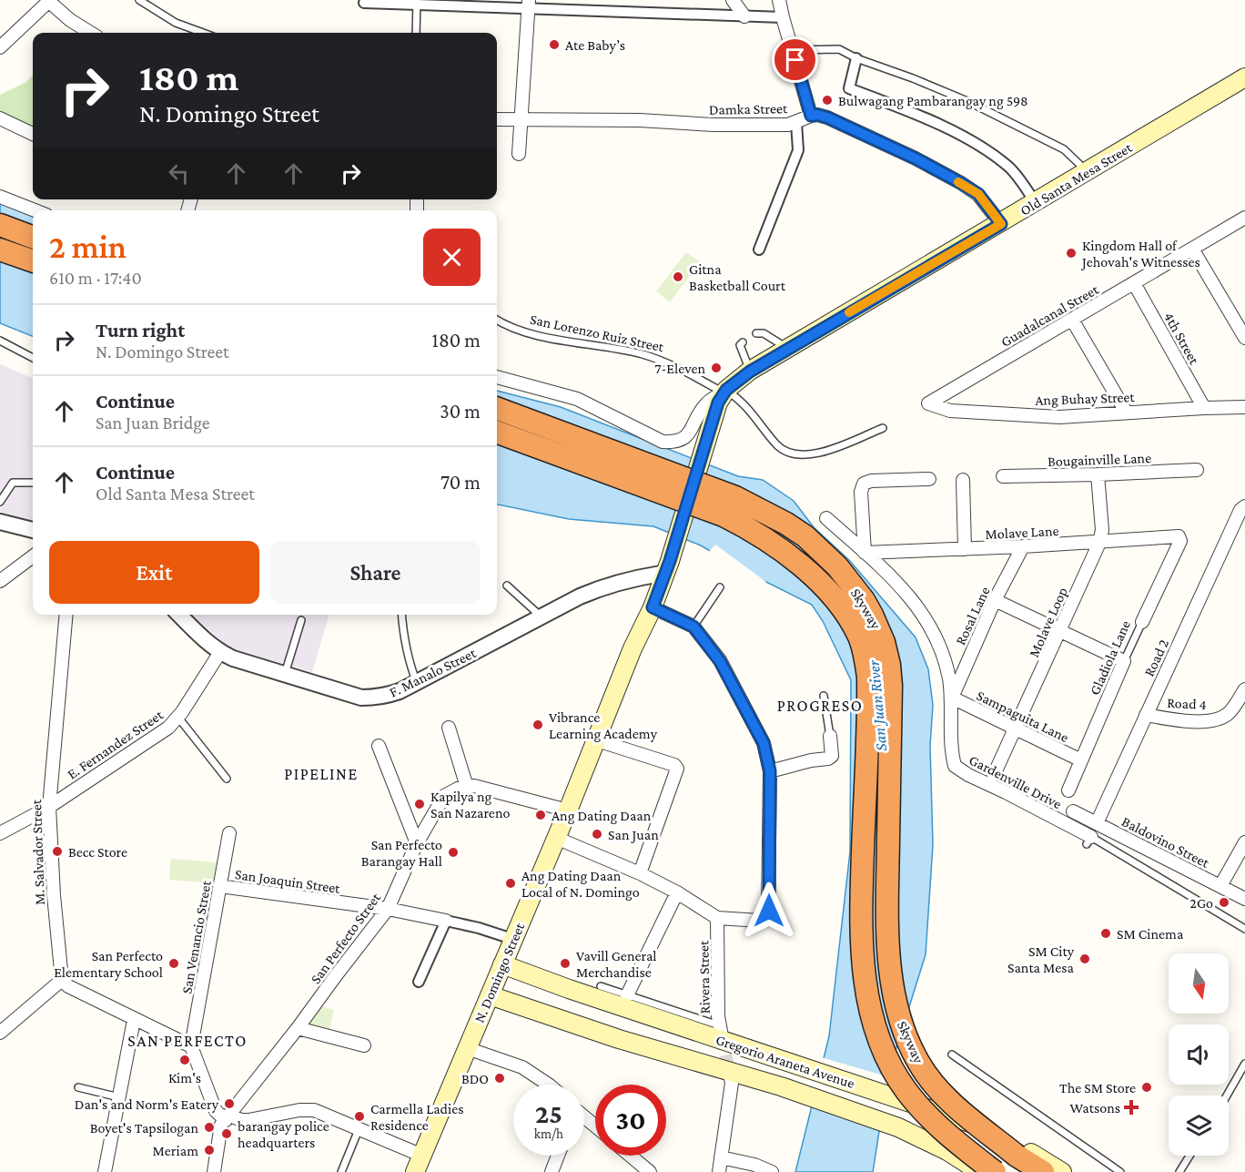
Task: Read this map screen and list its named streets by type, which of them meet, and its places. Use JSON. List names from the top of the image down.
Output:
{
  "streets": {
    "highway": ["Skyway"],
    "main road": ["Old Santa Mesa Street", "N. Domingo Street", "Gregorio Araneta Avenue"],
    "street": [
      "Damka Street",
      "Guadalcanal Street",
      "4th Street",
      "Ang Buhay Street",
      "Bougainville Lane",
      "Molave Lane",
      "Rosal Lane",
      "Molave Loop",
      "Gladiola Lane",
      "Road 2",
      "F. Manalo Street",
      "Road 4",
      "Sampaguita Lane",
      "E. Fernandez Street",
      "Gardenville Drive",
      "Baldovino Street",
      "M. Salvador Street",
      "San Joaquin Street",
      "San Venancio Street",
      "San Perfecto Street",
      "Rivera Street"
    ],
    "lane": ["San Lorenzo Ruiz Street"]
  },
  "crossings": [
    ["Old Santa Mesa Street", "San Lorenzo Ruiz Street"],
    ["Old Santa Mesa Street", "N. Domingo Street"],
    ["Guadalcanal Street", "4th Street"],
    ["Guadalcanal Street", "Ang Buhay Street"],
    ["San Lorenzo Ruiz Street", "N. Domingo Street"],
    ["4th Street", "Ang Buhay Street"],
    ["Bougainville Lane", "Molave Loop"],
    ["Molave Lane", "Rosal Lane"],
    ["Molave Lane", "Molave Loop"],
    ["Molave Lane", "Gladiola Lane"],
    ["Molave Lane", "Gardenville Drive"],
    ["Rosal Lane", "Sampaguita Lane"],
    ["Rosal Lane", "Gardenville Drive"],
    ["Molave Loop", "Sampaguita Lane"],
    ["Gladiola Lane", "Sampaguita Lane"],
    ["Road 2", "Road 4"],
    ["Road 2", "Baldovino Street"],
    ["F. Manalo Street", "E. Fernandez Street"],
    ["F. Manalo Street", "N. Domingo Street"],
    ["Sampaguita Lane", "Gardenville Drive"],
    ["E. Fernandez Street", "M. Salvador Street"],
    ["San Joaquin Street", "San Venancio Street"],
    ["San Joaquin Street", "San Perfecto Street"],
    ["San Joaquin Street", "N. Domingo Street"],
    ["N. Domingo Street", "Gregorio Araneta Avenue"]
  ],
  "districts": ["PROGRESO", "PIPELINE", "SAN PERFECTO"],
  "water": ["San Juan River"],
  "places": {
    "other": [
      "Ate Baby’s",
      "Bulwagang Pambarangay ng 598",
      "Kingdom Hall of Jehovah's Witnesses",
      "Gitna Basketball Court",
      "7-Eleven",
      "Vibrance Learning Academy",
      "Kapilya ng San Nazareno",
      "Ang Dating Daan",
      "San Juan",
      "Becc Store",
      "San Perfecto Barangay Hall",
      "Ang Dating Daan Local of N. Domingo",
      "2Go",
      "SM Cinema",
      "SM City Santa Mesa",
      "San Perfecto Elementary School",
      "Vavill General Merchandise",
      "Kim's",
      "BDO",
      "The SM Store",
      "Dan's and Norm's Eatery",
      "Carmella Ladies Residence",
      "Boyet's Tapsilogan",
      "barangay police headquarters",
      "Meriam"
    ],
    "health": ["Watsons"]
  },
  "north": "bottom",
  "page": {
    "turn": ["180 m", "N. Domingo Street"],
    "heading": ["2 min", "610 m · 17:40"],
    "list": [
      {
        "name": "Turn right",
        "note": "N. Domingo Street",
        "value": "180 m"
      },
      {
        "name": "Continue",
        "note": "San Juan Bridge",
        "value": "30 m"
      },
      {
        "name": "Continue",
        "note": "Old Santa Mesa Street",
        "value": "70 m"
      }
    ],
    "buttons": ["Exit", "Share"],
    "speed": "25 km/h",
    "limit": "30"
  }
}
